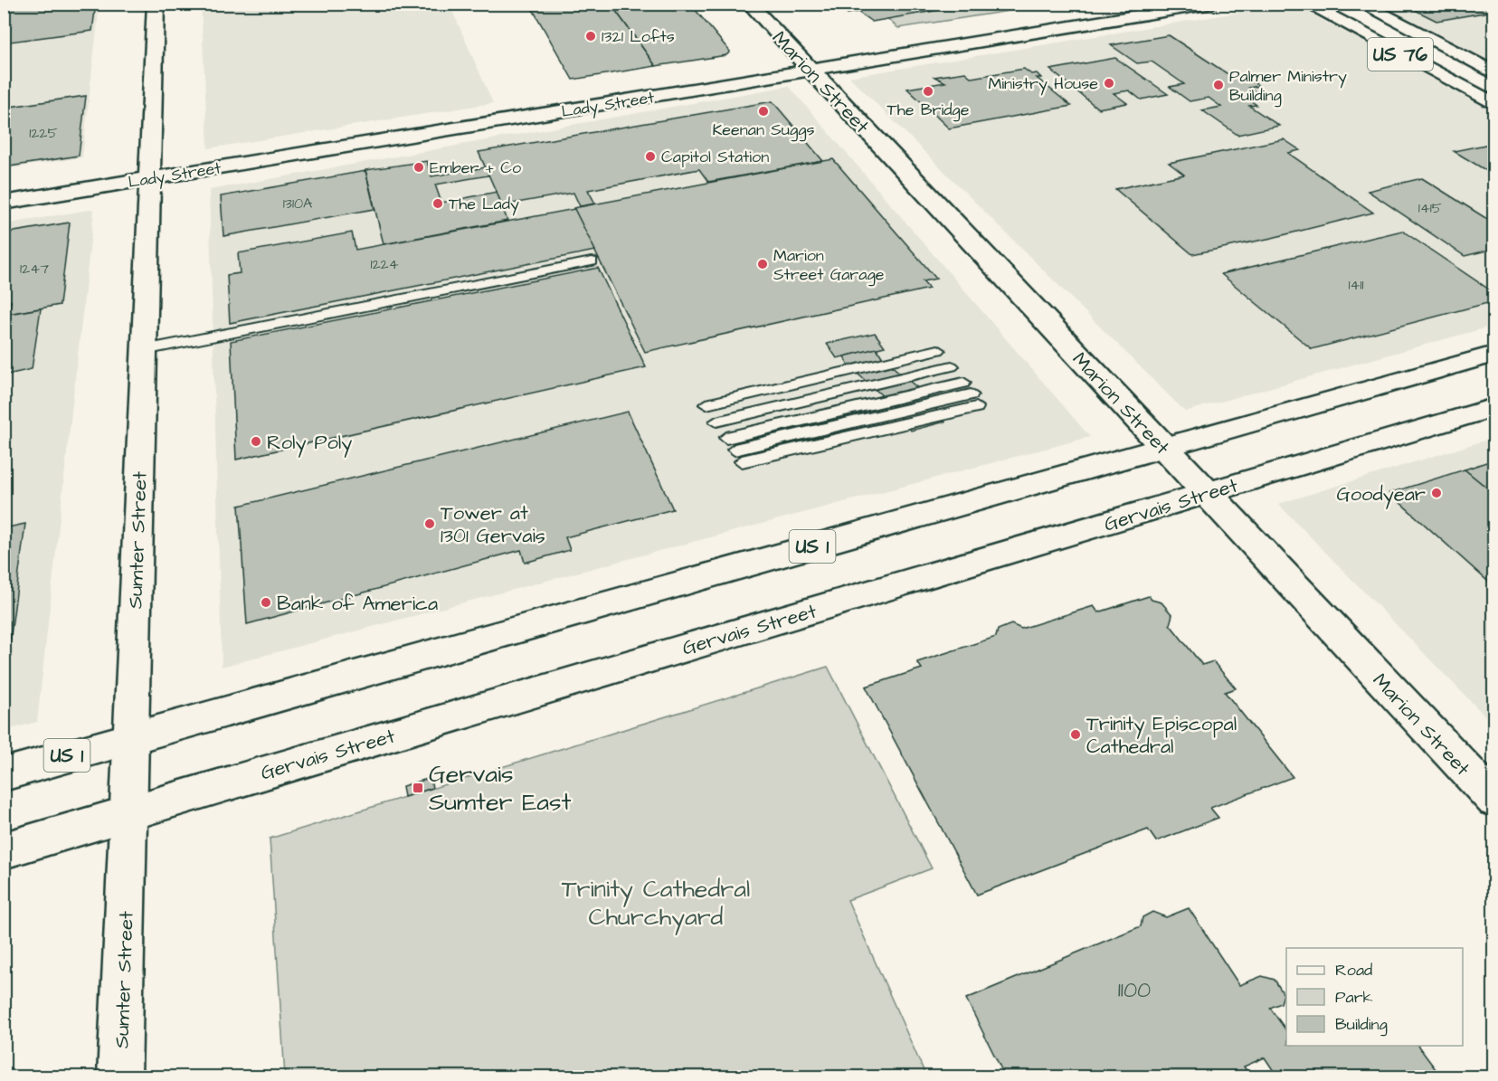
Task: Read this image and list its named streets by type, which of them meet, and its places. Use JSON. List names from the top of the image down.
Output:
{
  "streets": {
    "street": [
      "US 76",
      "Marion Street",
      "Lady Street",
      "Gervais Street",
      "Sumter Street",
      "US 1"
    ]
  },
  "crossings": [
    ["Marion Street", "Lady Street"],
    ["Marion Street", "Gervais Street"],
    ["Marion Street", "US 1"],
    ["Lady Street", "Sumter Street"],
    ["Gervais Street", "Sumter Street"],
    ["Sumter Street", "US 1"]
  ],
  "parks": ["Trinity Cathedral Churchyard"],
  "places": {
    "other": [
      "1321 Lofts",
      "Ministry House",
      "Palmer Ministry Building",
      "The Bridge",
      "Keenan Suggs",
      "Capitol Station",
      "Ember + Co",
      "The Lady",
      "Marion Street Garage",
      "Roly Poly",
      "Goodyear",
      "Tower at 1301 Gervais",
      "Bank of America",
      "Trinity Episcopal Cathedral"
    ],
    "transit": ["Gervais Sumter East"]
  },
  "house_numbers": [
    "1225",
    "1310A",
    "1415",
    "1224",
    "1247",
    "1411",
    "1100"
  ],
  "legend": ["Road", "Park", "Building"]
}
